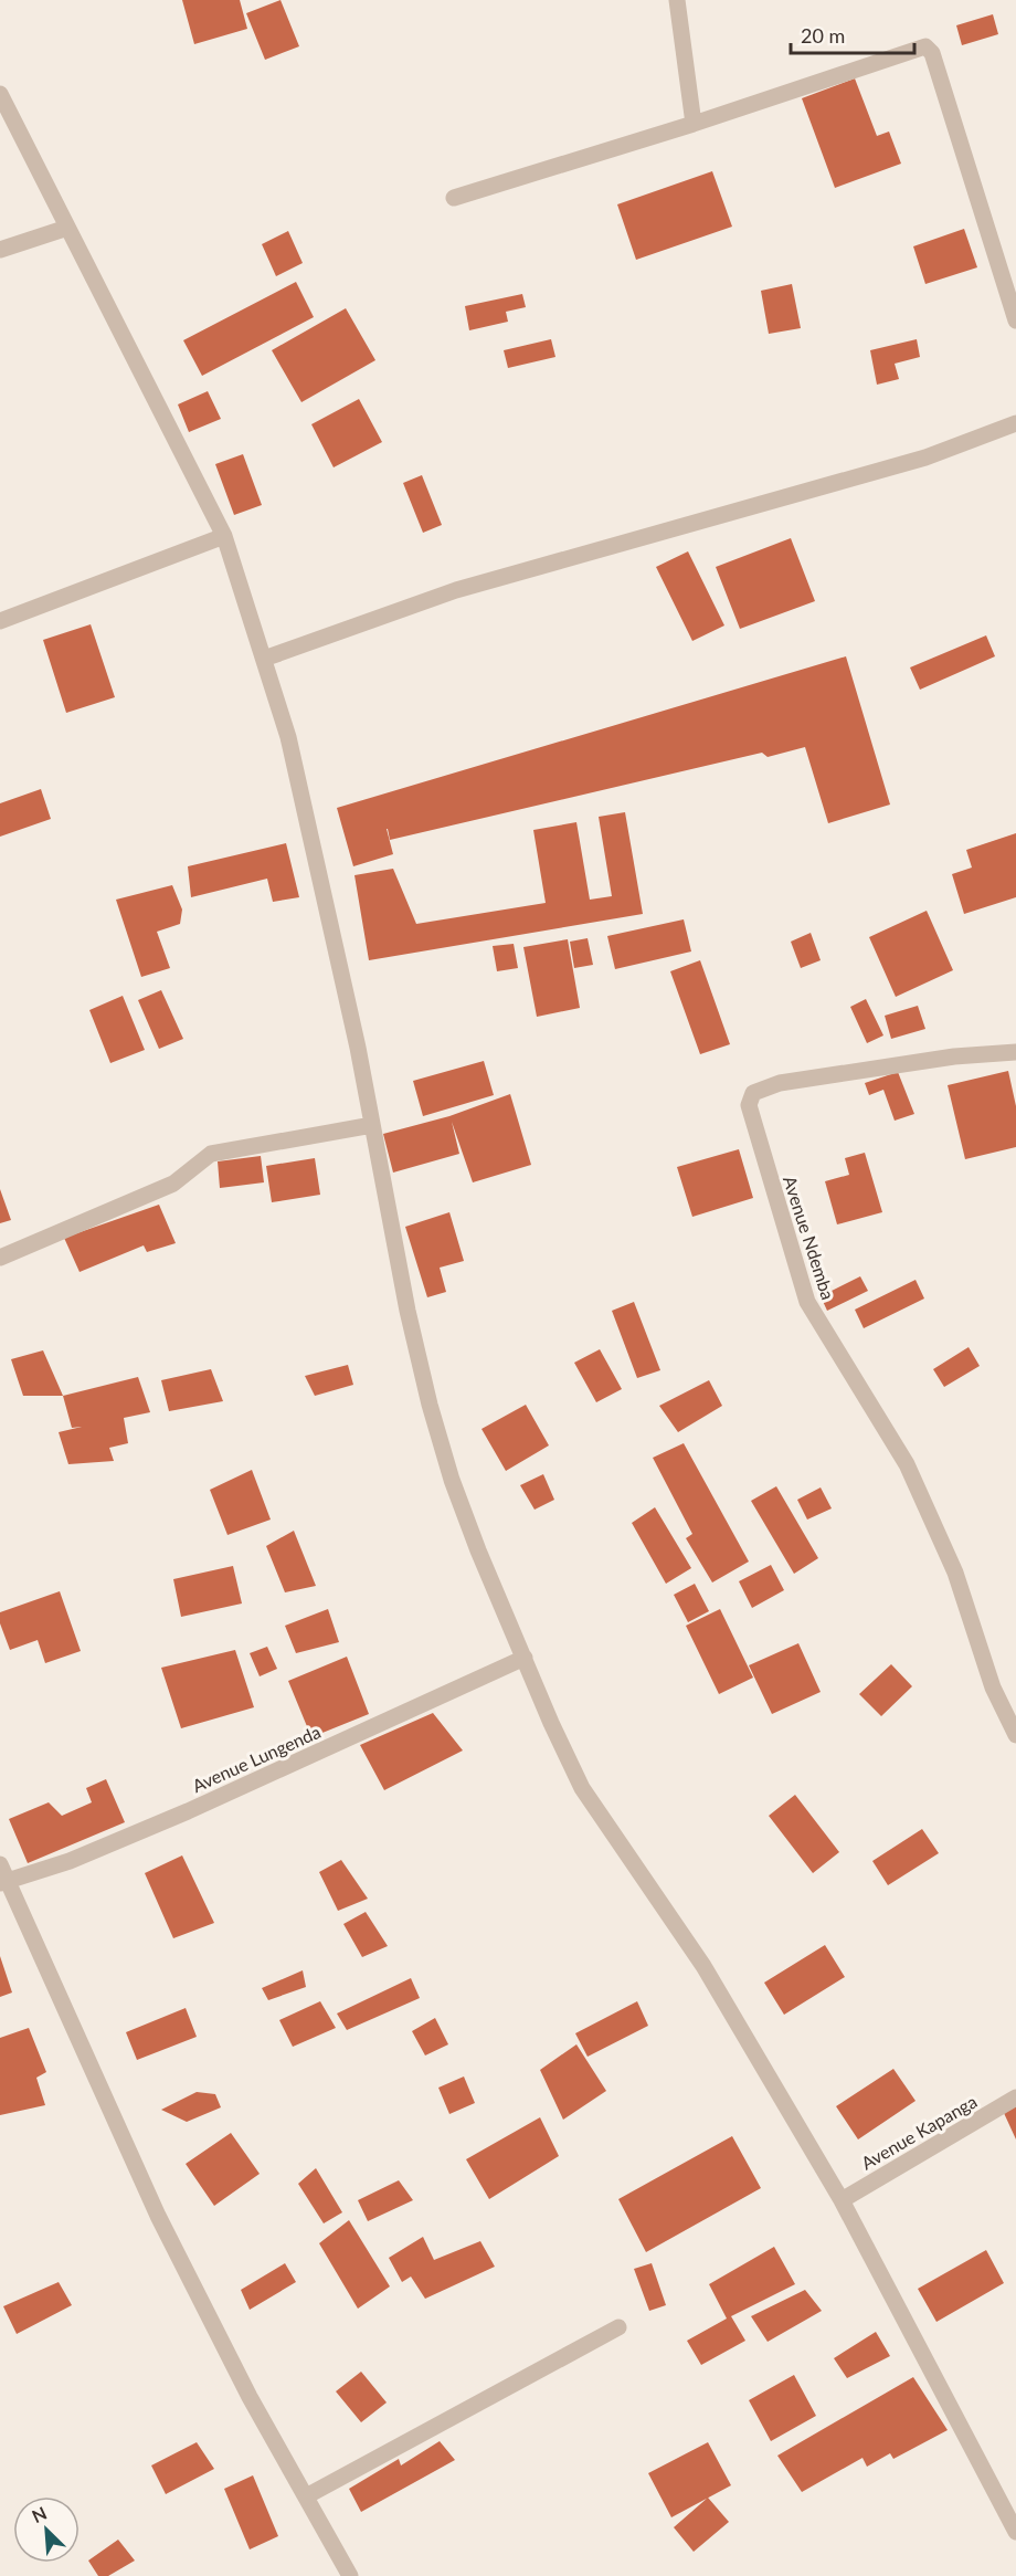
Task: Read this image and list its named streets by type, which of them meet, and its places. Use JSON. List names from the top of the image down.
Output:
{
  "streets": {
    "street": ["Avenue Ndemba", "Avenue Lungenda", "Avenue Kapanga"]
  },
  "scale_bar": "20 m",
  "north": "top left"
}
